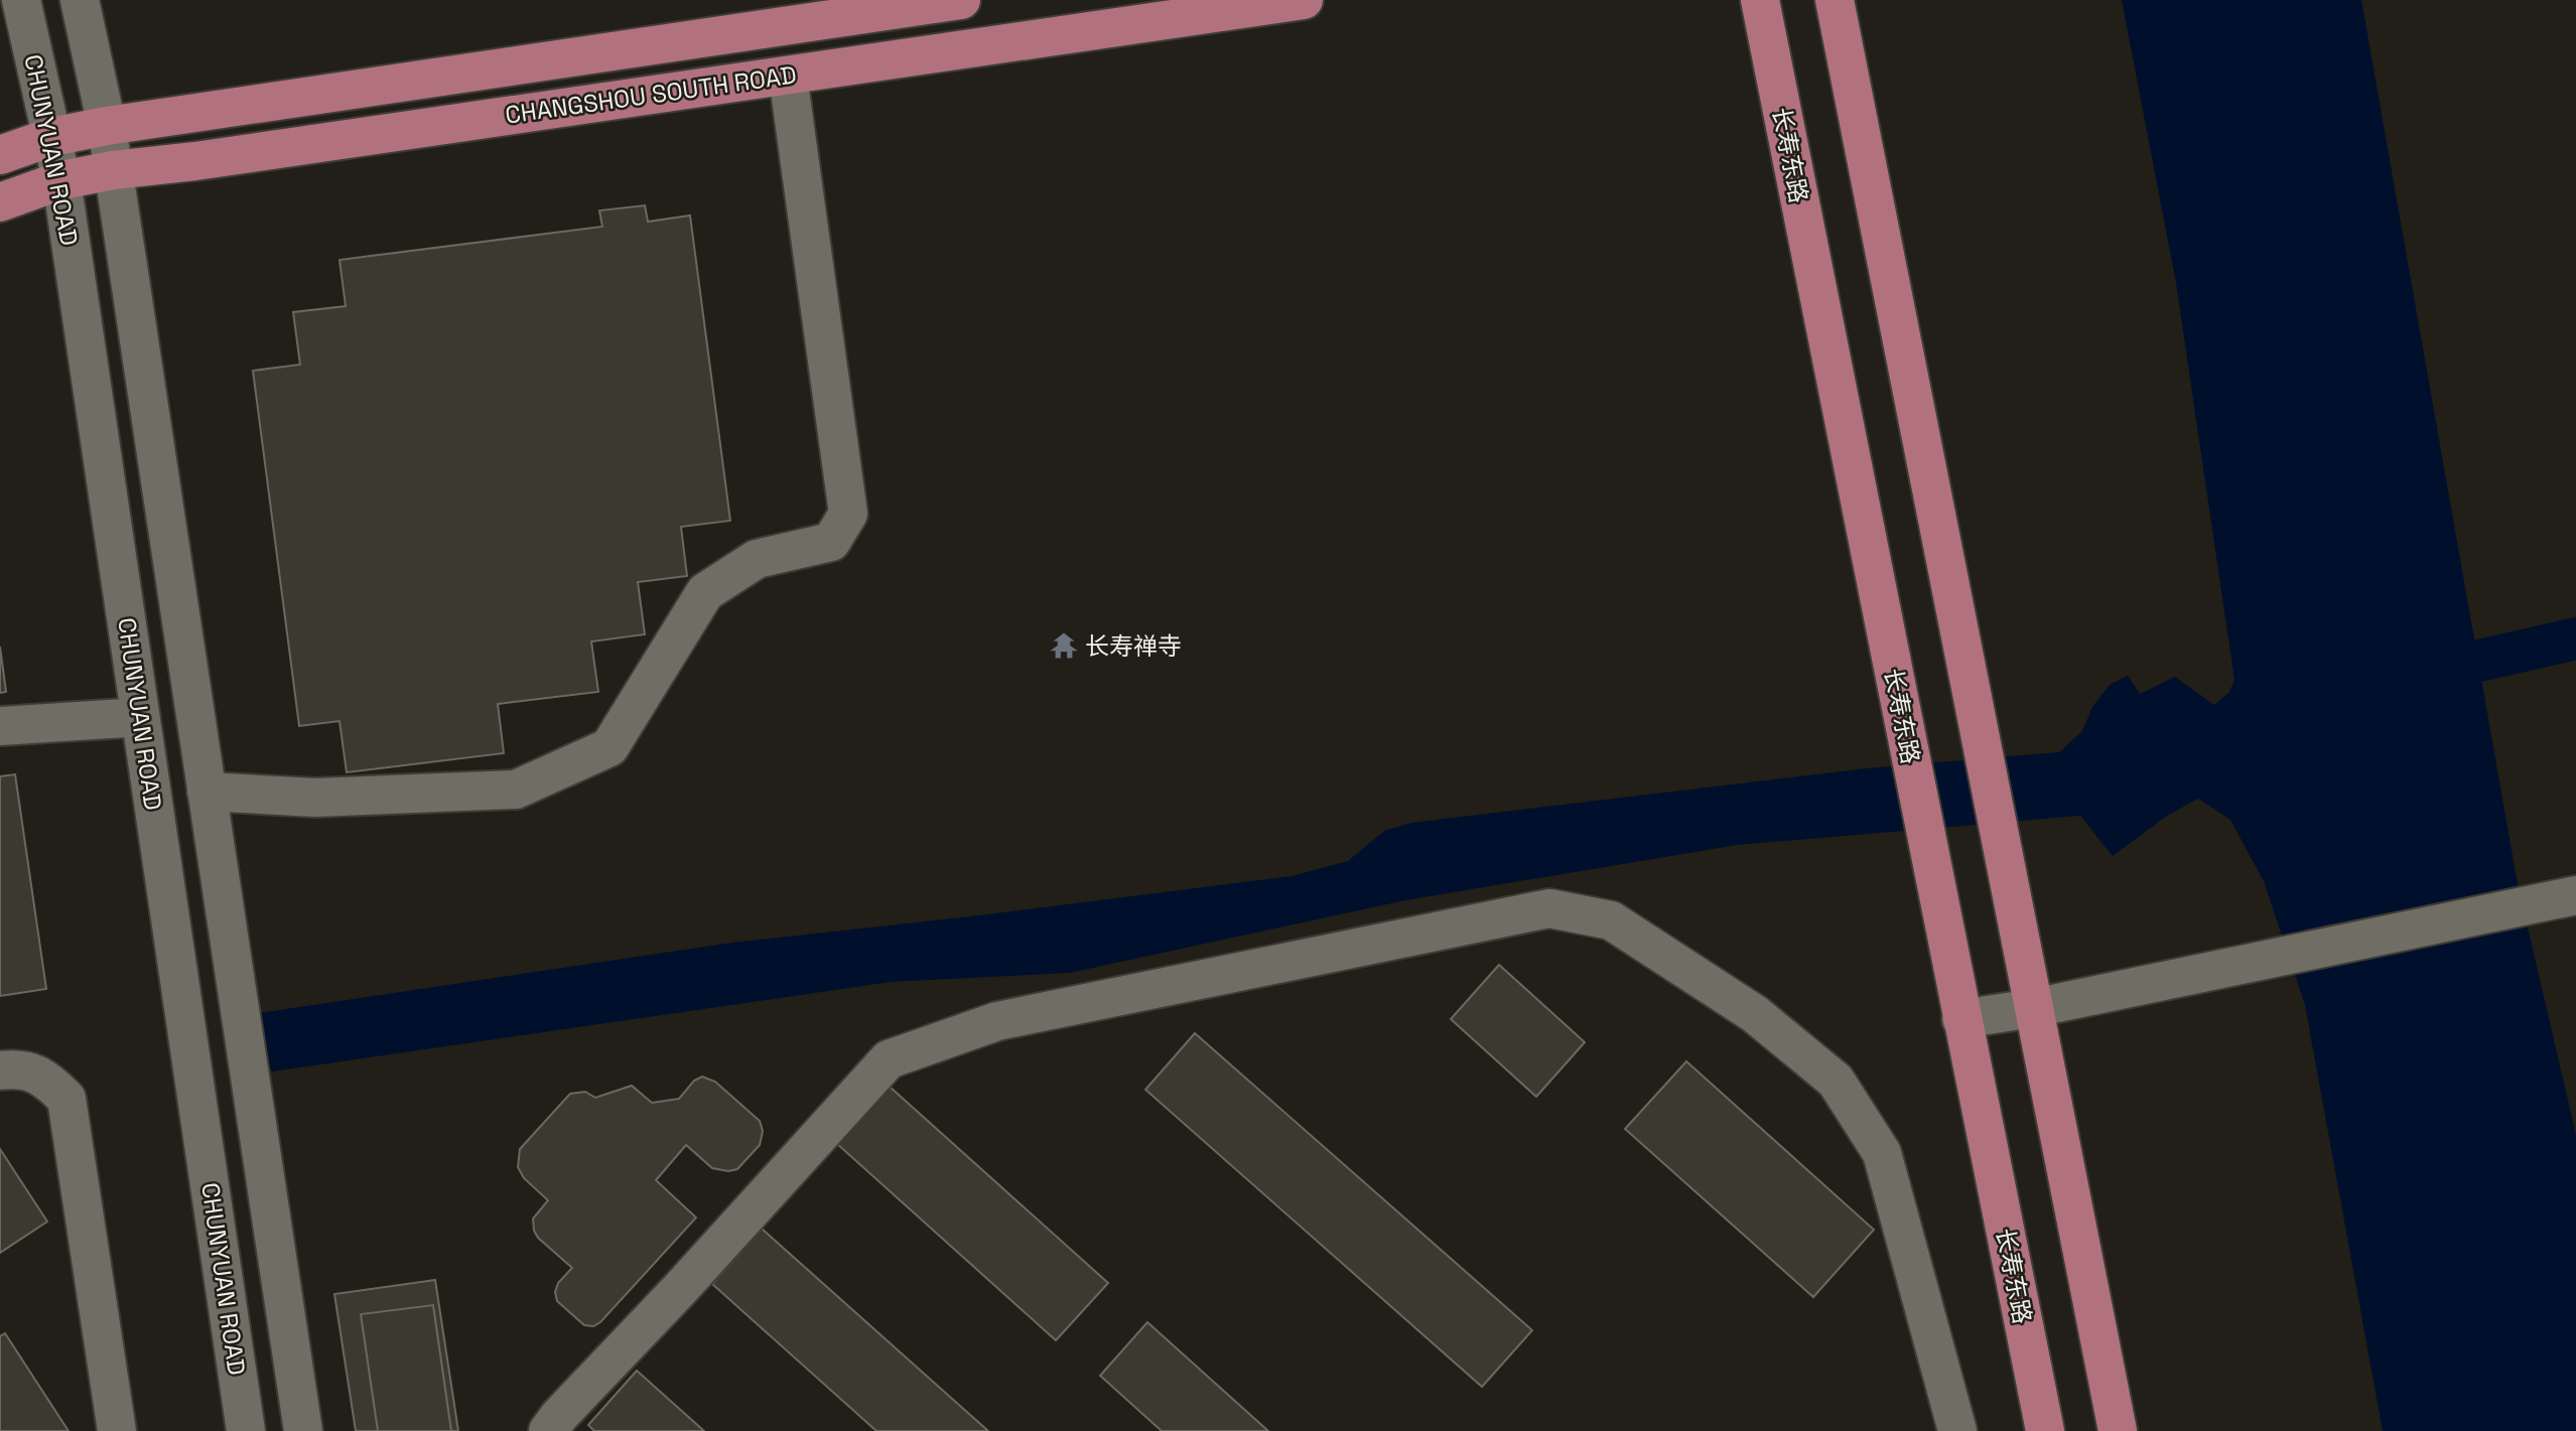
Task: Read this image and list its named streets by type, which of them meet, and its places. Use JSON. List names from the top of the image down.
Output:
{
  "streets": {
    "main road": ["CHANGSHOU SOUTH ROAD", "长寿东路"],
    "street": ["CHUNYUAN ROAD"]
  },
  "crossings": [
    ["CHANGSHOU SOUTH ROAD", "CHUNYUAN ROAD"]
  ],
  "places": {
    "temple": ["长寿禅寺"]
  }
}
